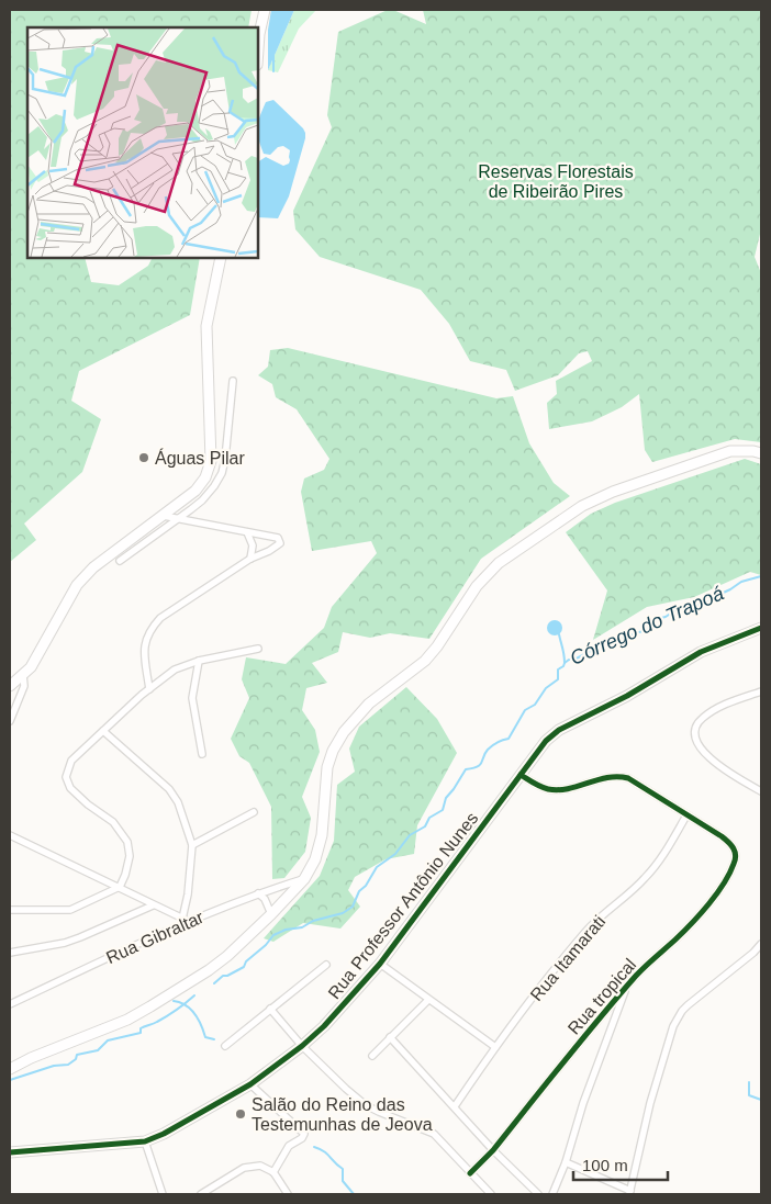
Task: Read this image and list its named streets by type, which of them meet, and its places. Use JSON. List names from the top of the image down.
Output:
{
  "streets": {
    "main road": ["Rua Professor Antônio Nunes"],
    "street": ["Rua Gibraltar", "Rua Itamarati", "Rua tropical"]
  },
  "crossings": [
    ["Rua Itamarati", "Rua tropical"]
  ],
  "water": ["Córrego do Trapoá"],
  "parks": ["Reservas Florestais de Ribeirão Pires"],
  "places": ["Águas Pilar", "Salão do Reino das Testemunhas de Jeova"],
  "scale_bar": "100 m"
}
